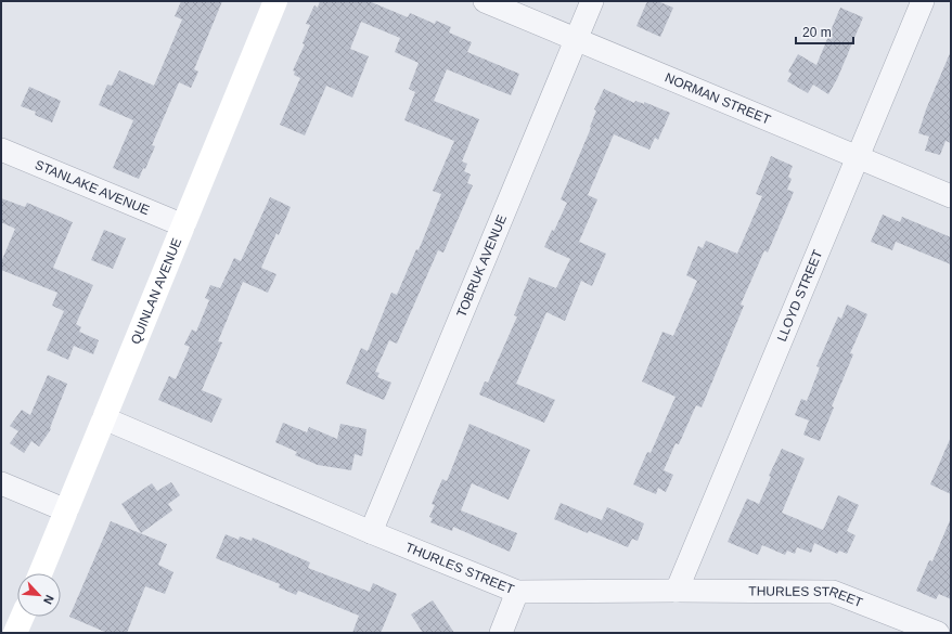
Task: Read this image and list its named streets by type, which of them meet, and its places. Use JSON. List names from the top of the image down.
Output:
{
  "streets": {
    "street": [
      "NORMAN STREET",
      "STANLAKE AVENUE",
      "TOBRUK AVENUE",
      "QUINLAN AVENUE",
      "LLOYD STREET",
      "THURLES STREET"
    ]
  },
  "crossings": [
    ["NORMAN STREET", "TOBRUK AVENUE"],
    ["NORMAN STREET", "LLOYD STREET"],
    ["STANLAKE AVENUE", "QUINLAN AVENUE"],
    ["TOBRUK AVENUE", "THURLES STREET"],
    ["QUINLAN AVENUE", "THURLES STREET"],
    ["LLOYD STREET", "THURLES STREET"]
  ],
  "scale_bar": "20 m",
  "north": "bottom right"
}
